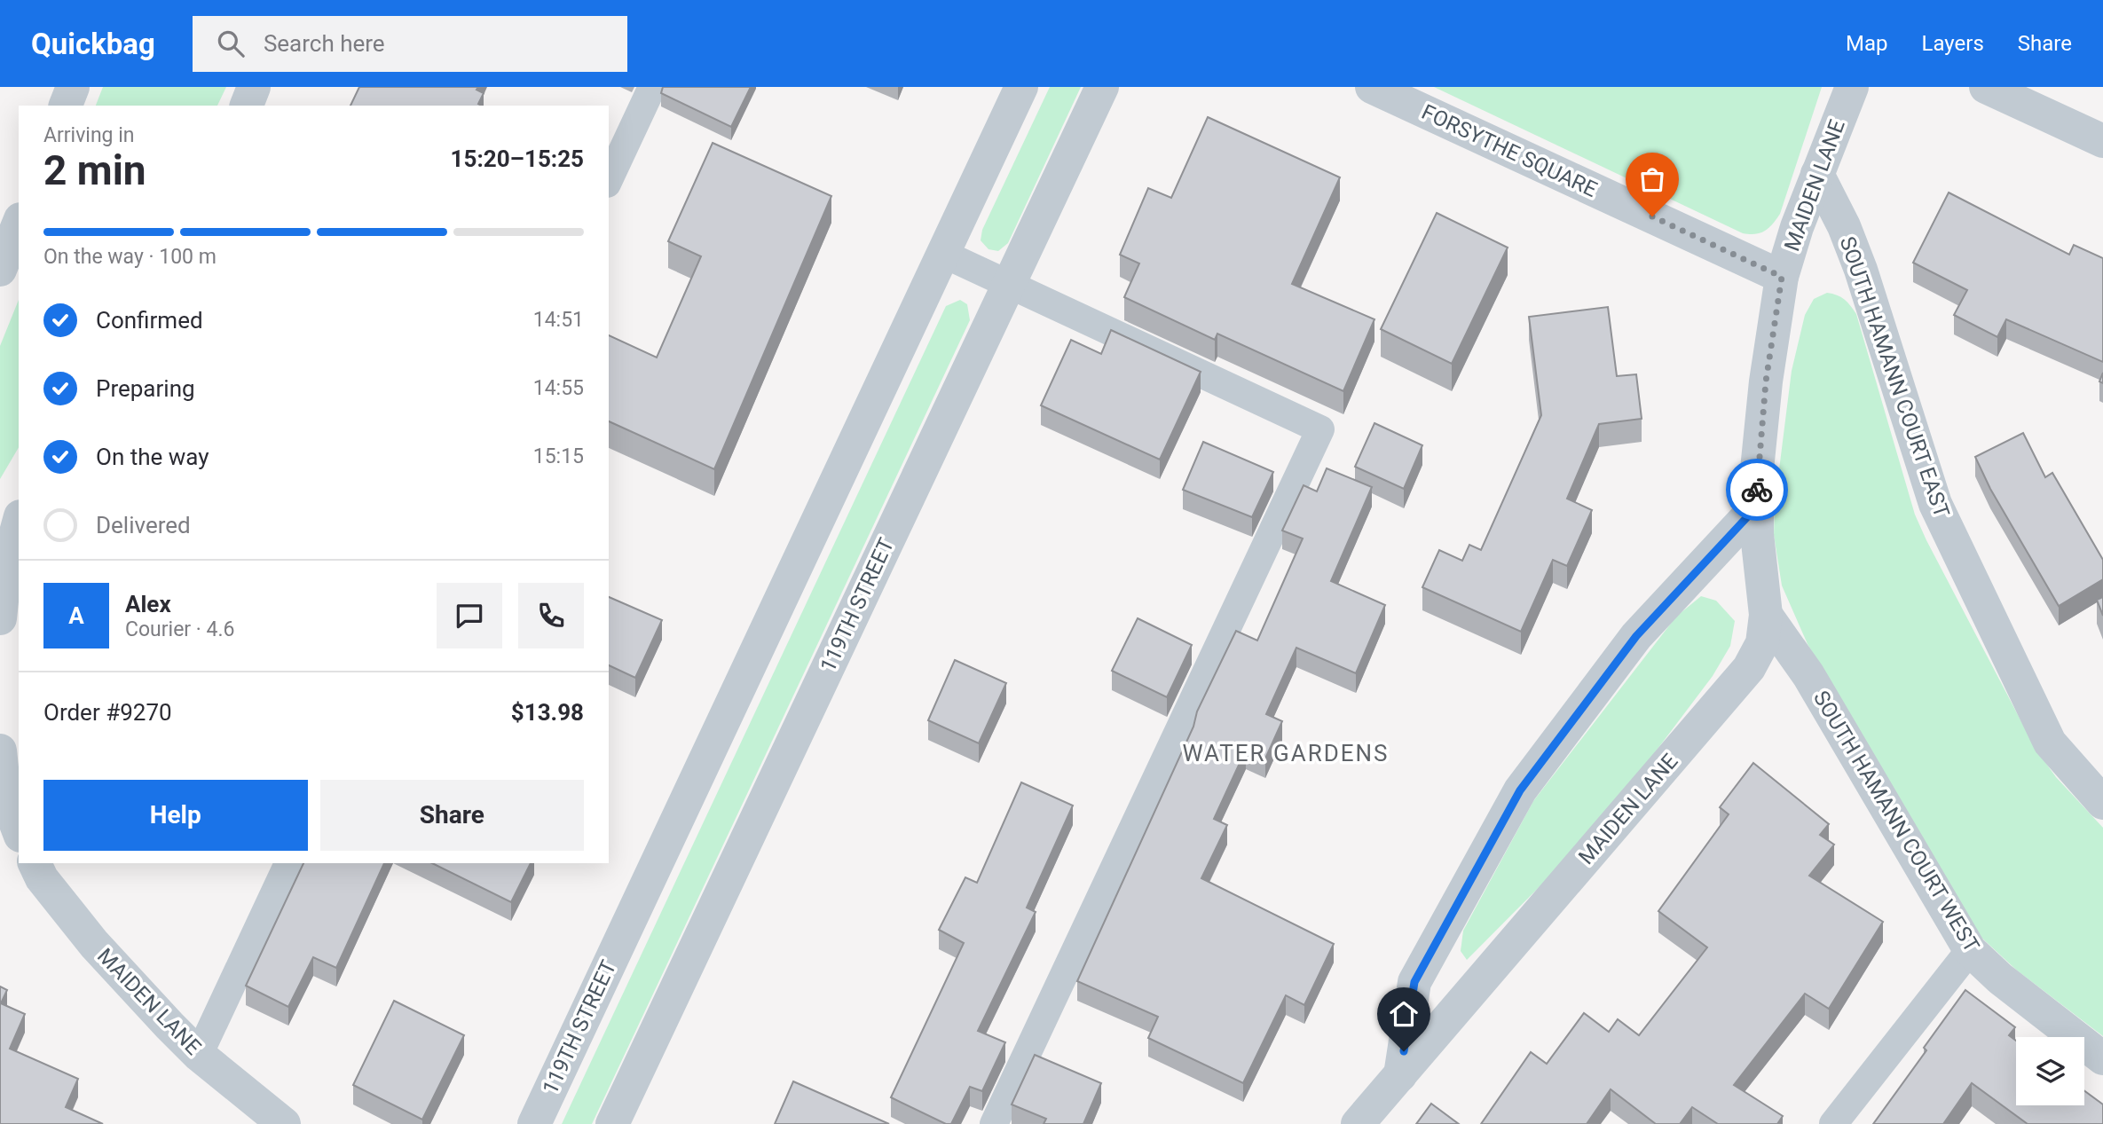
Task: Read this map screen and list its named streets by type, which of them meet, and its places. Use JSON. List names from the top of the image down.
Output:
{
  "streets": {
    "street": [
      "FORSYTHE SQUARE",
      "MAIDEN LANE",
      "SOUTH HAMANN COURT EAST",
      "119TH STREET",
      "SOUTH HAMANN COURT WEST"
    ]
  },
  "crossings": [
    ["FORSYTHE SQUARE", "MAIDEN LANE"],
    ["MAIDEN LANE", "SOUTH HAMANN COURT EAST"],
    ["MAIDEN LANE", "SOUTH HAMANN COURT WEST"]
  ],
  "districts": ["WATER GARDENS"],
  "page": {
    "header": "Quickbag",
    "search": "Search here",
    "nav": ["Map", "Layers", "Share"],
    "heading": ["2 min", "Arriving in", "15:20–15:25"],
    "panel": [
      "Alex",
      "Courier · 4.6",
      "Order #9270",
      "$13.98"
    ],
    "bar": "On the way · 100 m",
    "list": [
      ["Confirmed", "14:51"],
      ["Preparing", "14:55"],
      ["On the way", "15:15"],
      "Delivered"
    ],
    "round": "A",
    "buttons": ["Help", "Share"]
  }
}
